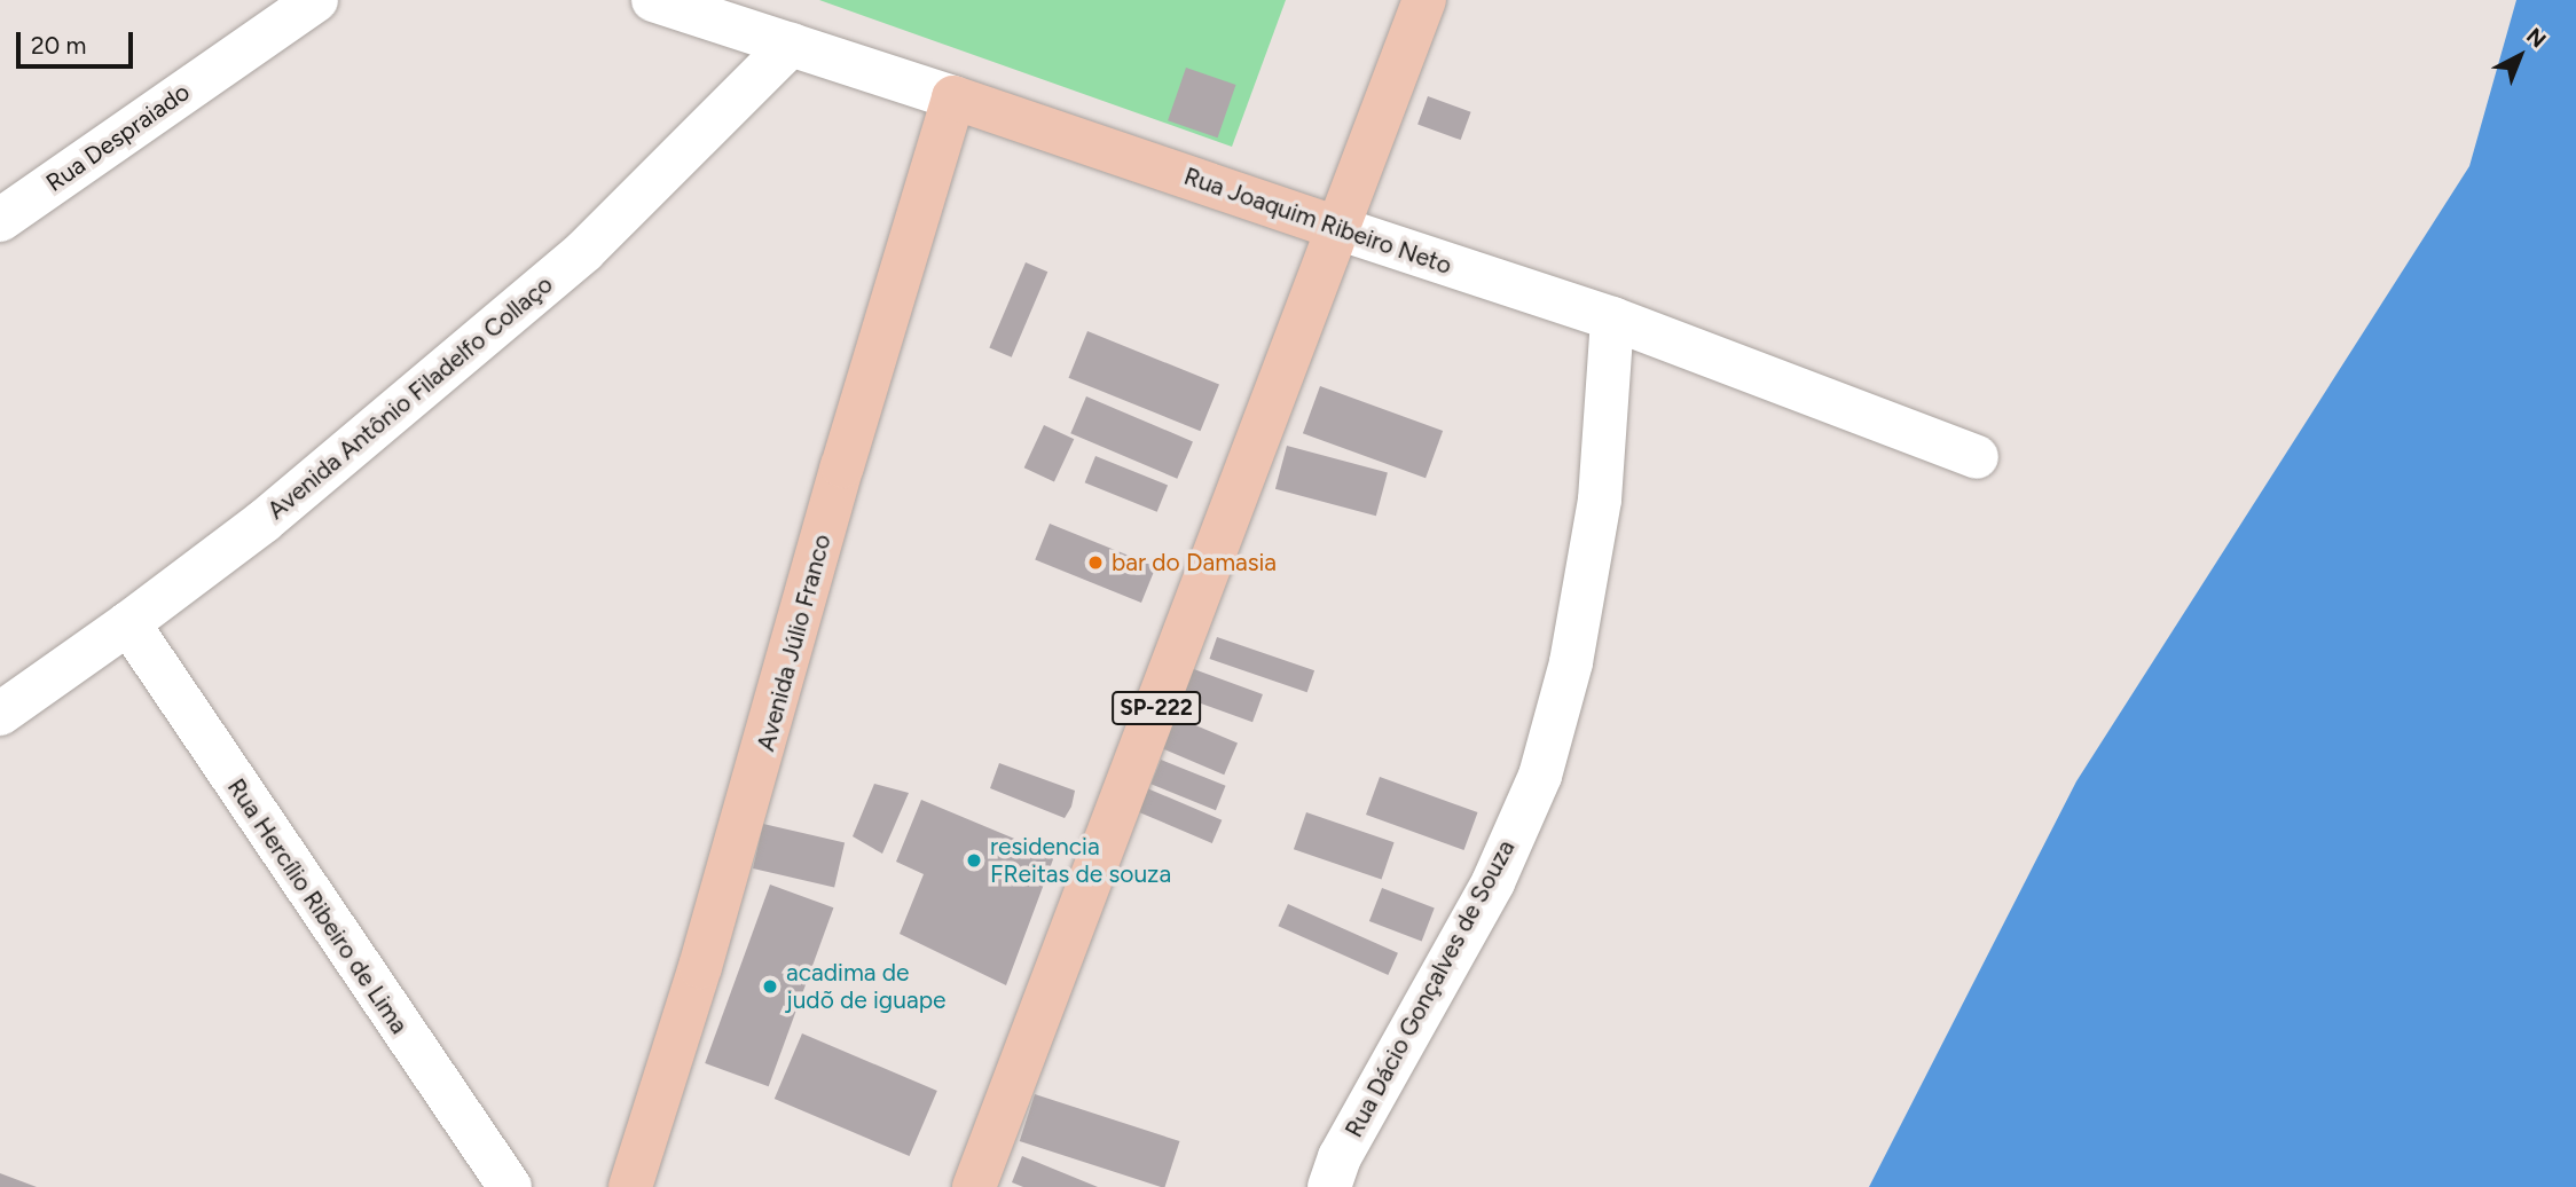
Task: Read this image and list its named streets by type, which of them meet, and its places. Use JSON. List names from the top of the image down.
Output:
{
  "streets": {
    "main road": ["Rua Joaquim Ribeiro Neto", "Avenida Júlio Franco", "SP-222"],
    "street": [
      "Rua Despraiado",
      "Avenida Antônio Filadelfo Collaço",
      "Rua Hercílio Ribeiro de Lima",
      "Rua Dácio Gonçalves de Souza"
    ]
  },
  "crossings": [
    ["Rua Joaquim Ribeiro Neto", "Avenida Antônio Filadelfo Collaço"],
    ["Rua Joaquim Ribeiro Neto", "Avenida Júlio Franco"],
    ["Rua Joaquim Ribeiro Neto", "SP-222"],
    ["Rua Joaquim Ribeiro Neto", "Rua Dácio Gonçalves de Souza"],
    ["Avenida Antônio Filadelfo Collaço", "Rua Hercílio Ribeiro de Lima"]
  ],
  "places": ["bar do Damasia", "residencia FReitas de souza", "acadima de judõ de iguape"],
  "scale_bar": "20 m",
  "north": "top right"
}
